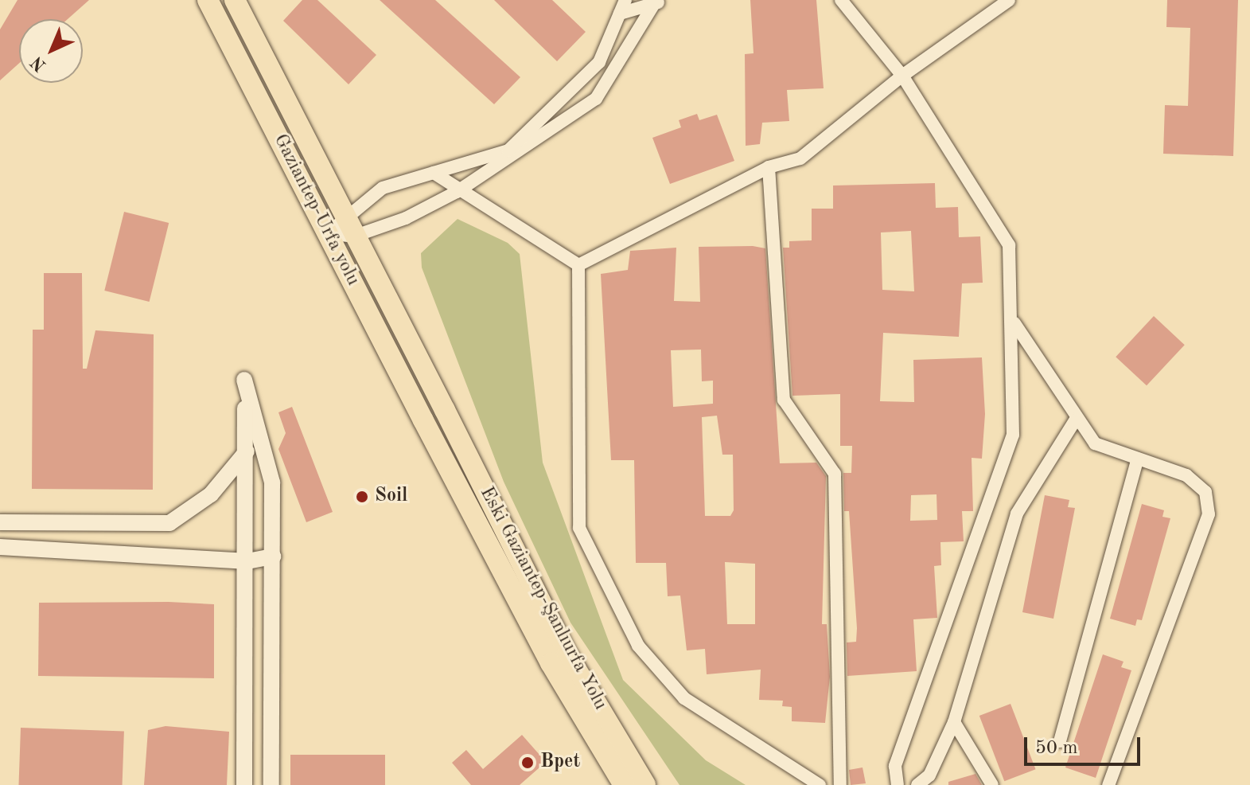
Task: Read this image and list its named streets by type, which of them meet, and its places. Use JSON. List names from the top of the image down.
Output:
{
  "streets": {
    "main road": ["Gaziantep-Urfa yolu", "Eski Gaziantep-Şanlıurfa Yolu"]
  },
  "crossings": [
    ["Gaziantep-Urfa yolu", "Eski Gaziantep-Şanlıurfa Yolu"]
  ],
  "places": ["Soil", "Bpet"],
  "scale_bar": "50 m",
  "north": "bottom left"
}
